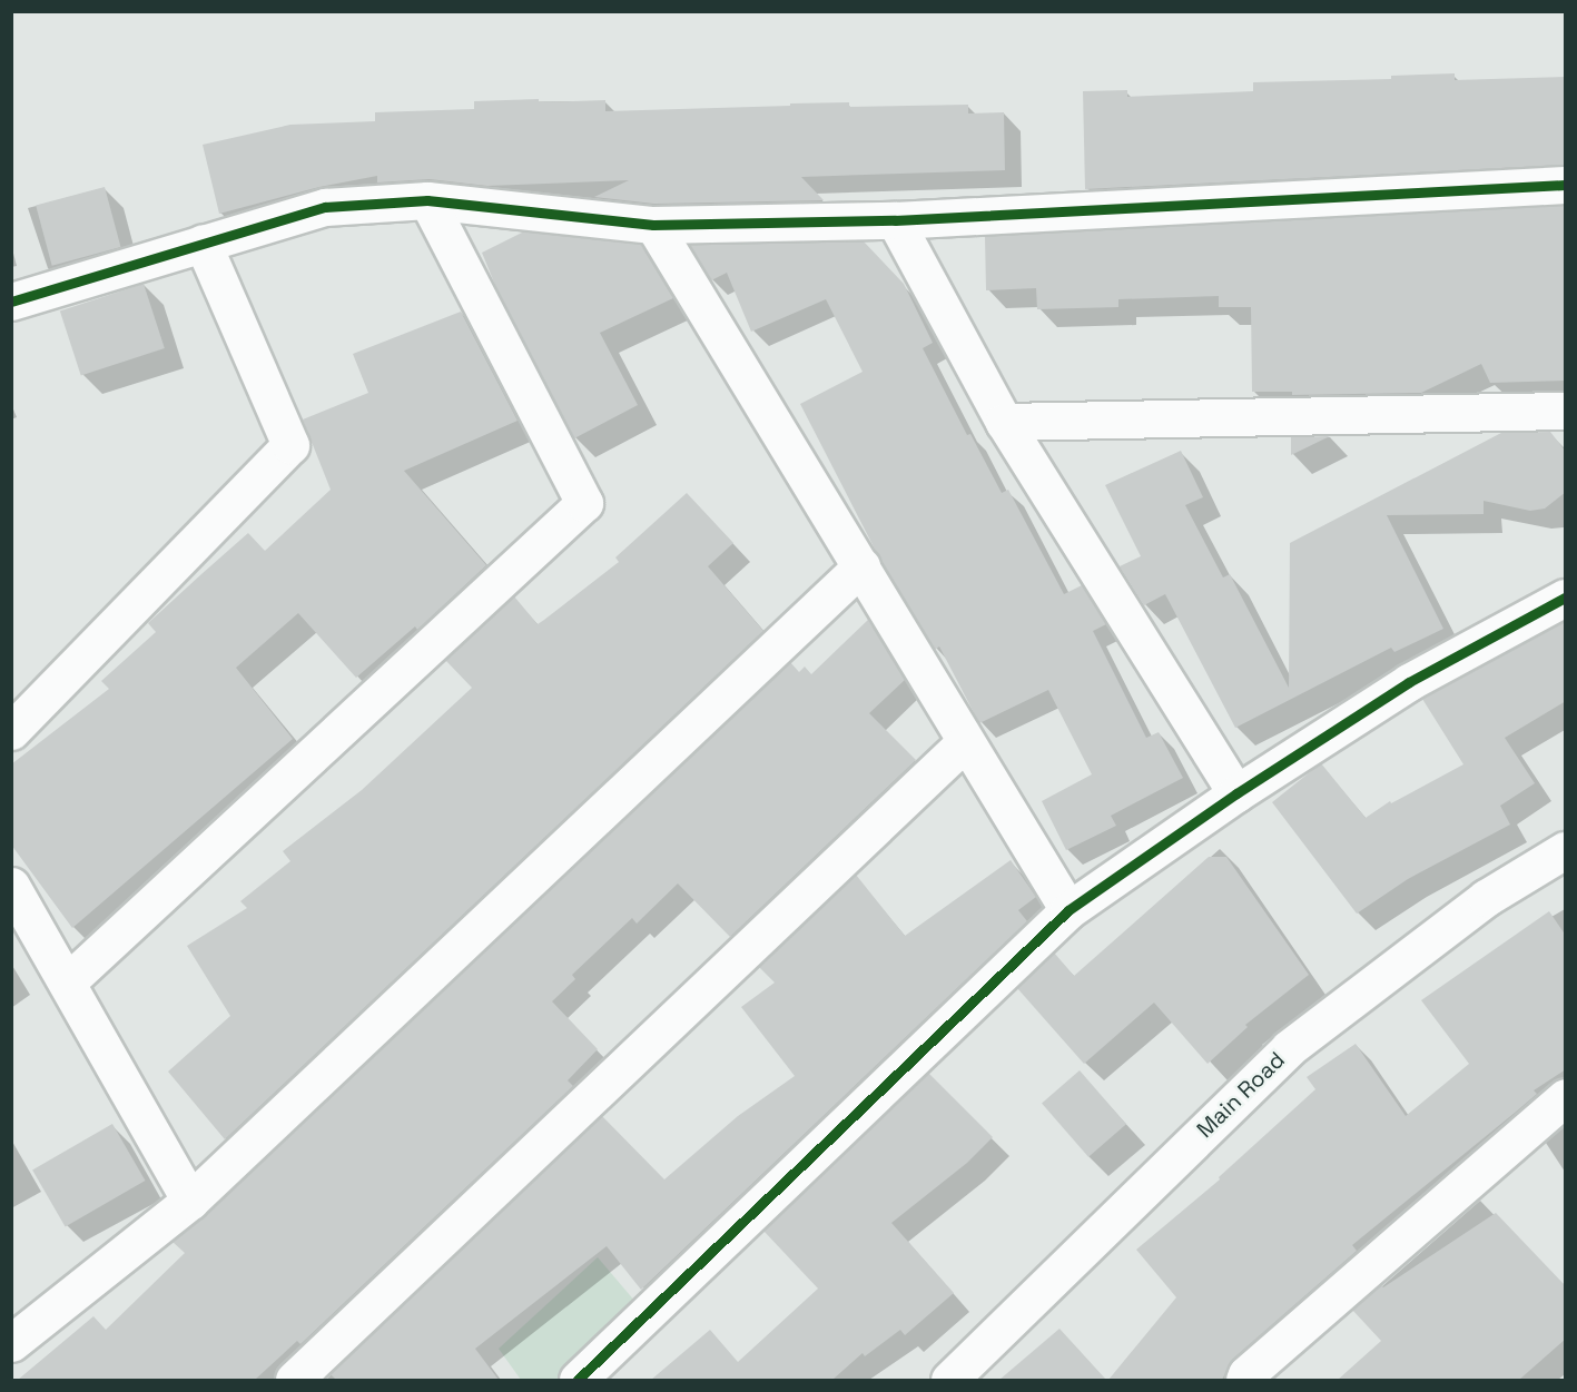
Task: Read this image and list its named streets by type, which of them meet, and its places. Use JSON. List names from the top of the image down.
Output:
{
  "streets": {
    "street": ["Main Road"]
  }
}
